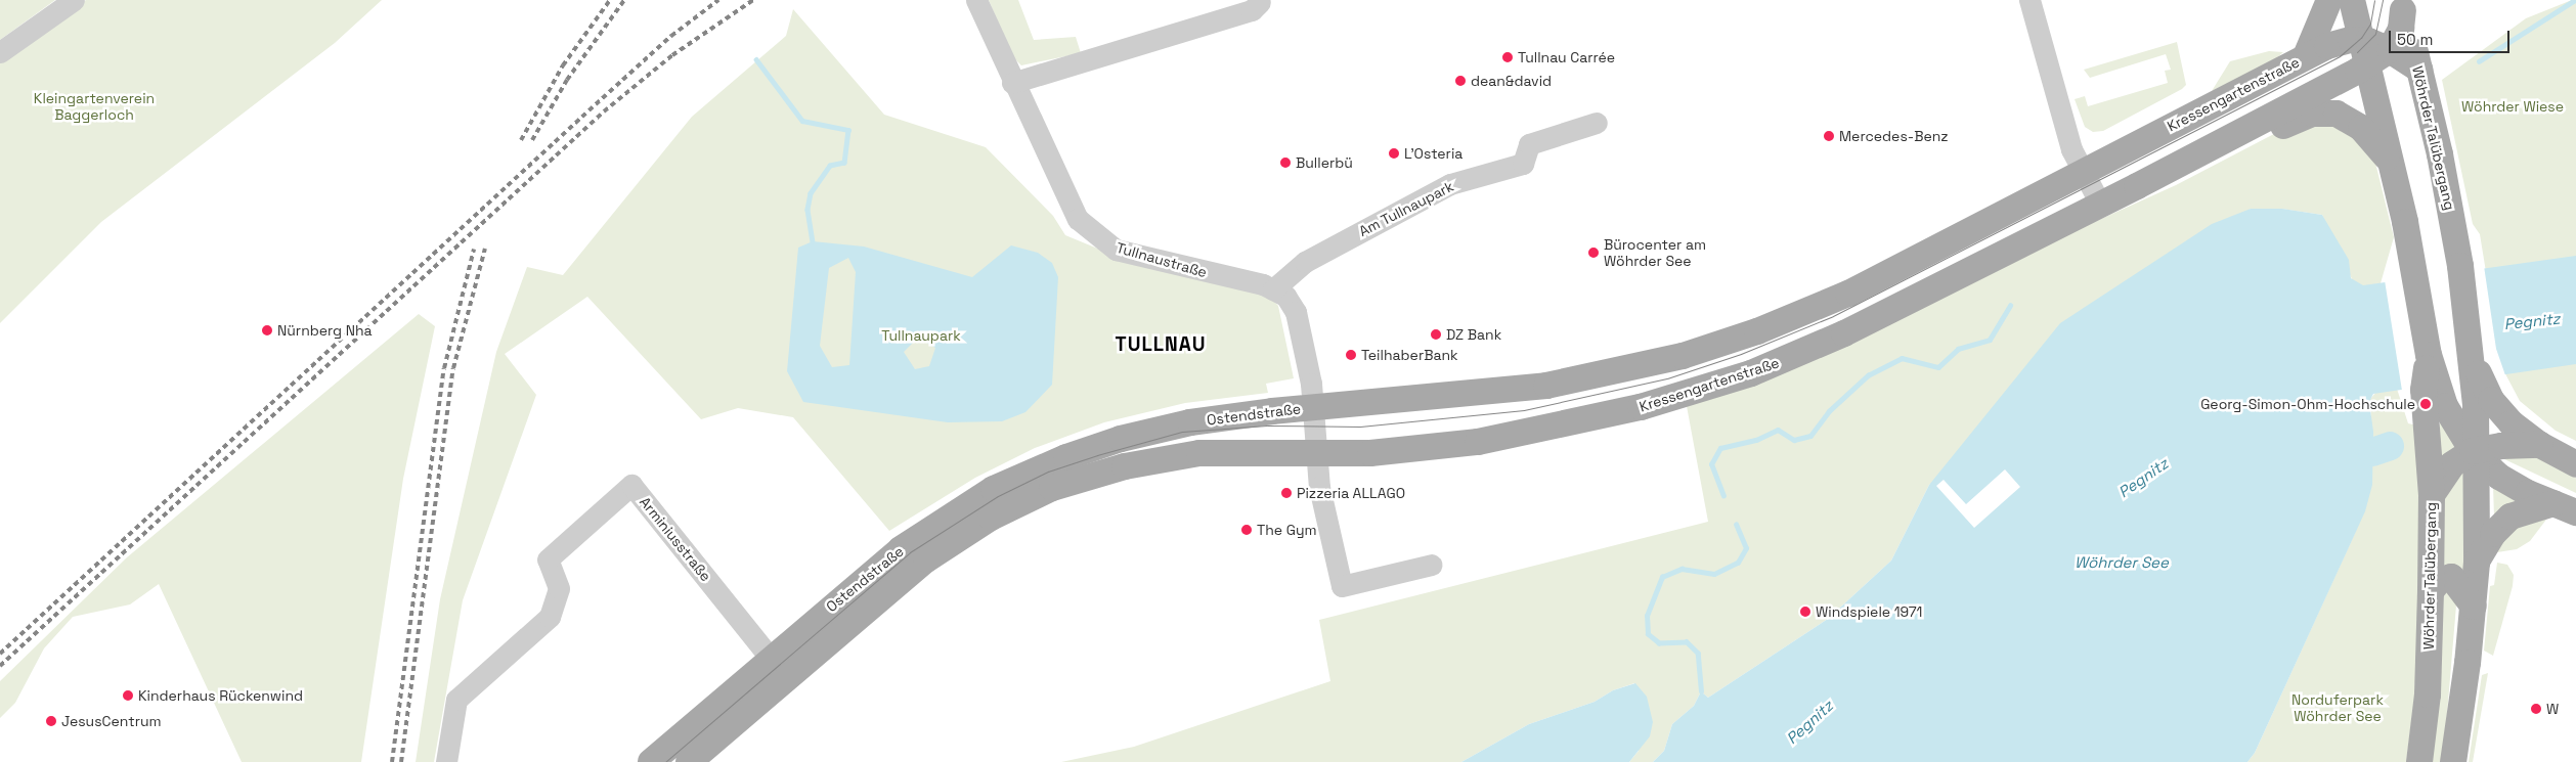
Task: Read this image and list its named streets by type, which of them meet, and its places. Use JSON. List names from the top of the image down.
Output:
{
  "streets": {
    "main road": ["Kressengartenstraße", "Wöhrder Talübergang", "Ostendstraße"],
    "street": ["Am Tullnaupark", "Tullnaustraße", "Arminiusstraße"]
  },
  "crossings": [
    ["Kressengartenstraße", "Tullnaustraße"],
    ["Kressengartenstraße", "Ostendstraße"],
    ["Am Tullnaupark", "Tullnaustraße"],
    ["Tullnaustraße", "Ostendstraße"],
    ["Ostendstraße", "Arminiusstraße"]
  ],
  "districts": ["TULLNAU"],
  "water": ["Pegnitz", "Wöhrder See"],
  "parks": [
    "Kleingartenverein Baggerloch",
    "Wöhrder Wiese",
    "Tullnaupark",
    "Norduferpark Wöhrder See"
  ],
  "places": [
    "Tullnau Carrée",
    "dean&david",
    "Mercedes-Benz",
    "L'Osteria",
    "Bullerbü",
    "Bürocenter am Wöhrder See",
    "Nürnberg Nha",
    "DZ Bank",
    "TeilhaberBank",
    "Georg-Simon-Ohm-Hochschule",
    "Pizzeria ALLAGO",
    "The Gym",
    "Windspiele 1971",
    "Kinderhaus Rückenwind",
    "W",
    "JesusCentrum"
  ],
  "scale_bar": "50 m"
}
